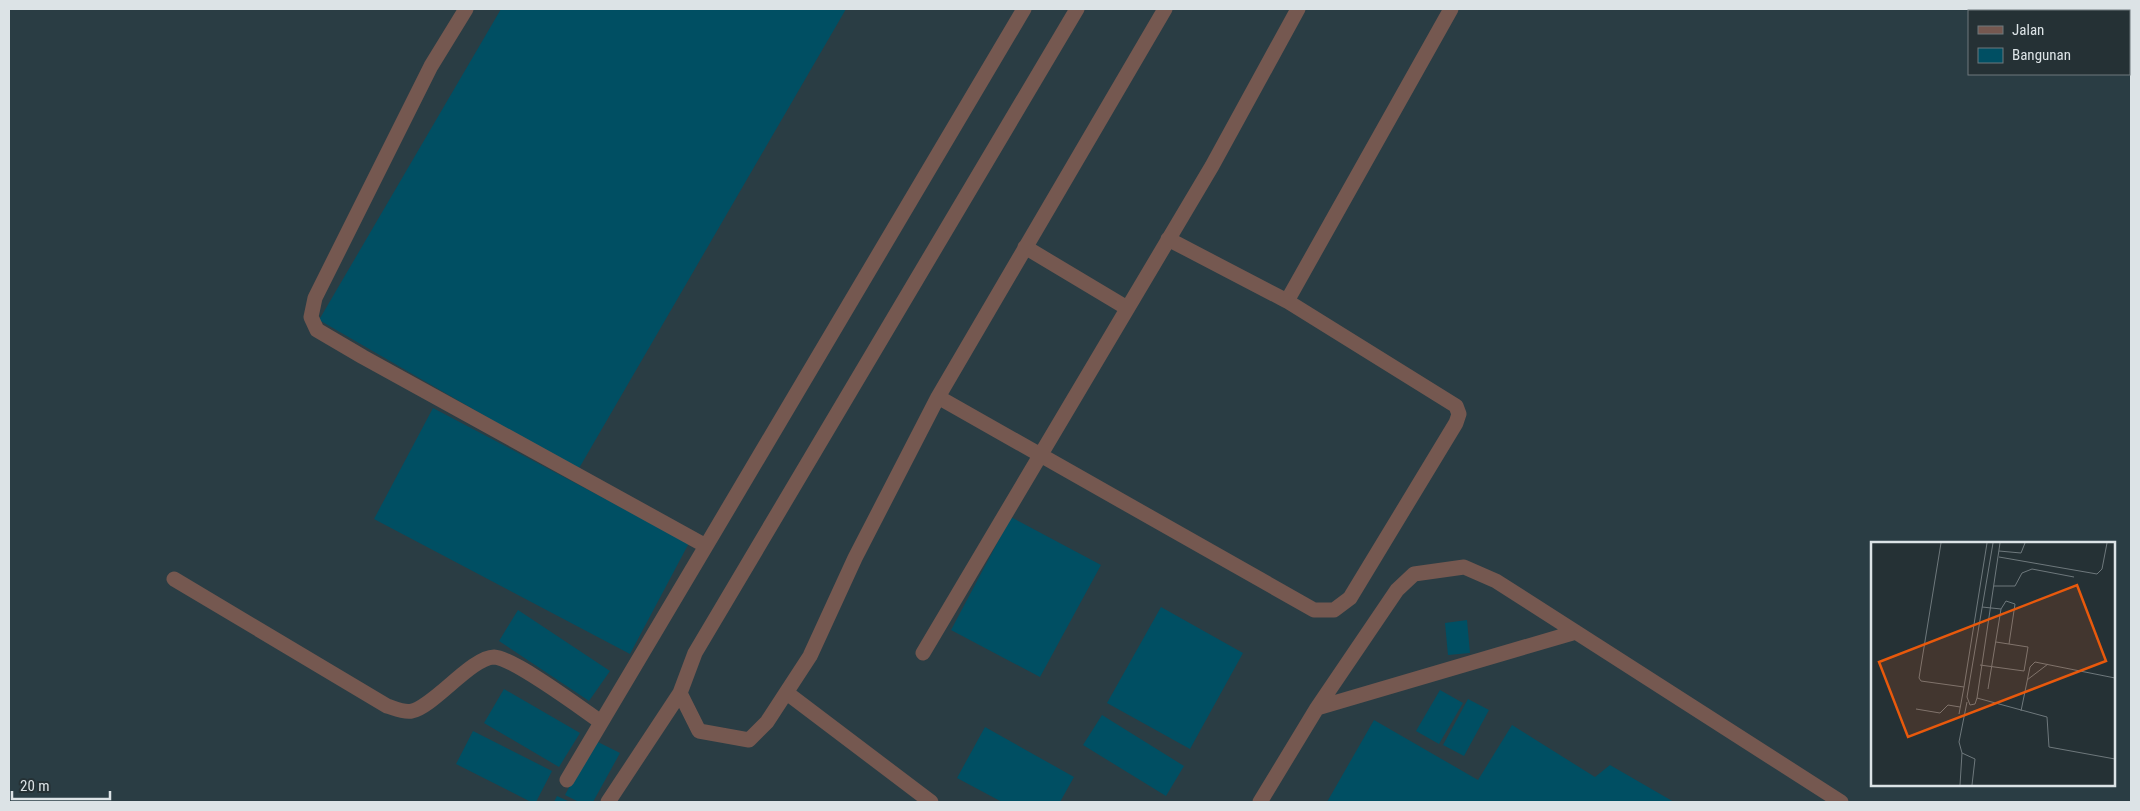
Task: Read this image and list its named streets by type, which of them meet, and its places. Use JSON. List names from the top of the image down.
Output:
{
  "legend": ["Jalan", "Bangunan"],
  "scale_bar": "20 m"
}
